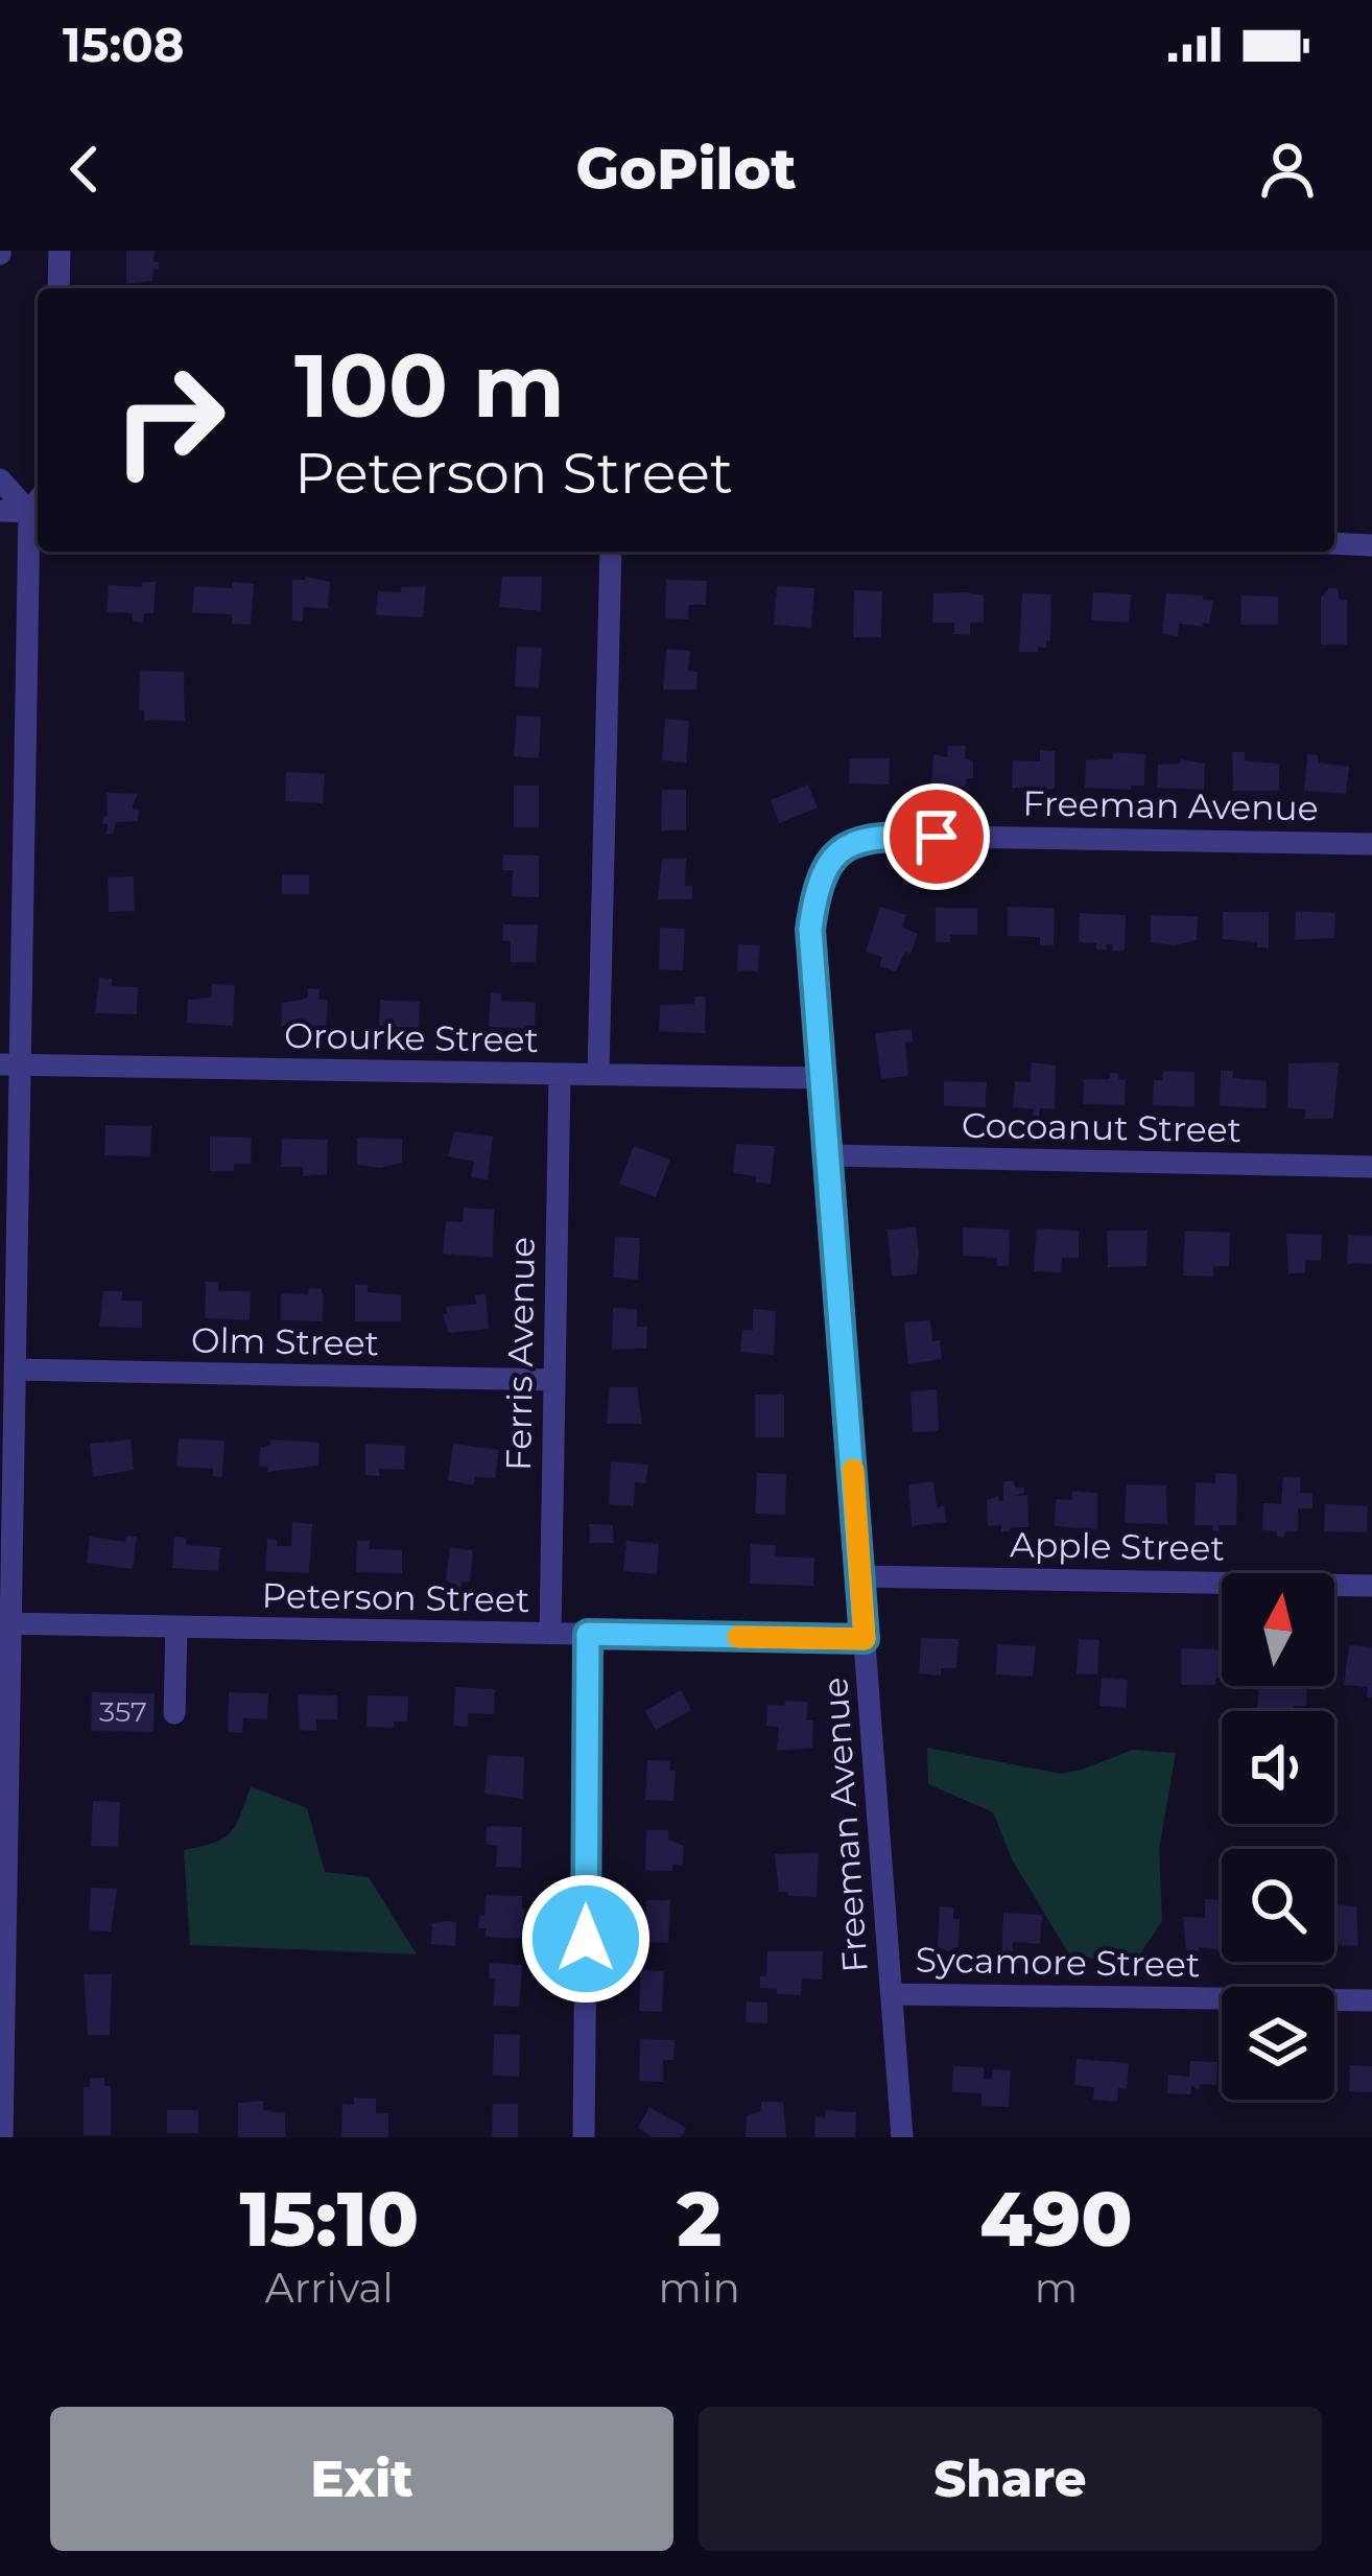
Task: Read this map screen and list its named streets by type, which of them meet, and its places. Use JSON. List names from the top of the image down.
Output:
{
  "streets": {
    "street": [
      "Freeman Avenue",
      "Orourke Street",
      "Cocoanut Street",
      "Olm Street",
      "Ferris Avenue",
      "Apple Street",
      "Peterson Street",
      "Sycamore Street"
    ]
  },
  "crossings": [
    ["Freeman Avenue", "Orourke Street"],
    ["Freeman Avenue", "Cocoanut Street"],
    ["Freeman Avenue", "Apple Street"],
    ["Freeman Avenue", "Peterson Street"],
    ["Freeman Avenue", "Sycamore Street"],
    ["Orourke Street", "Ferris Avenue"],
    ["Olm Street", "Ferris Avenue"],
    ["Ferris Avenue", "Peterson Street"]
  ],
  "house_numbers": ["357"],
  "north": "top",
  "page": {
    "status": "15:08",
    "header": "GoPilot",
    "turn": ["100 m", "Peterson Street"],
    "eta": [
      "15:10",
      "Arrival",
      "2",
      "min",
      "490",
      "m"
    ],
    "buttons": ["Exit", "Share"]
  }
}
